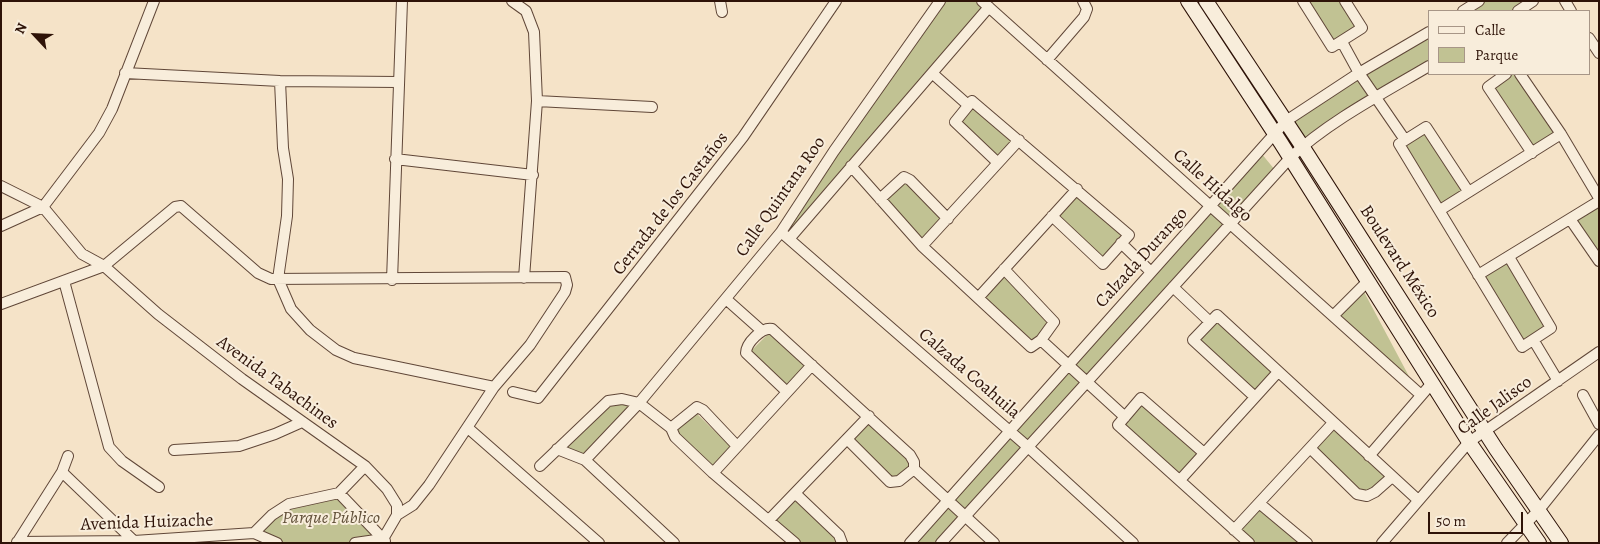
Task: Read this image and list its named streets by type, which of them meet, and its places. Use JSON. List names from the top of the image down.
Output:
{
  "streets": {
    "main road": ["Boulevard México"],
    "street": [
      "Calle Hidalgo",
      "Calle Quintana Roo",
      "Cerrada de los Castaños",
      "Calzada Durango",
      "Calzada Coahuila",
      "Avenida Tabachines",
      "Calle Jalisco",
      "Avenida Huizache"
    ]
  },
  "crossings": [
    ["Calle Hidalgo", "Calle Quintana Roo"],
    ["Calle Hidalgo", "Calzada Durango"],
    ["Calle Quintana Roo", "Calzada Coahuila"],
    ["Calzada Durango", "Boulevard México"],
    ["Calzada Durango", "Calzada Coahuila"],
    ["Boulevard México", "Calle Jalisco"]
  ],
  "parks": ["Parque Público"],
  "legend": ["Calle", "Parque"],
  "scale_bar": "50 m",
  "north": "top left"
}
